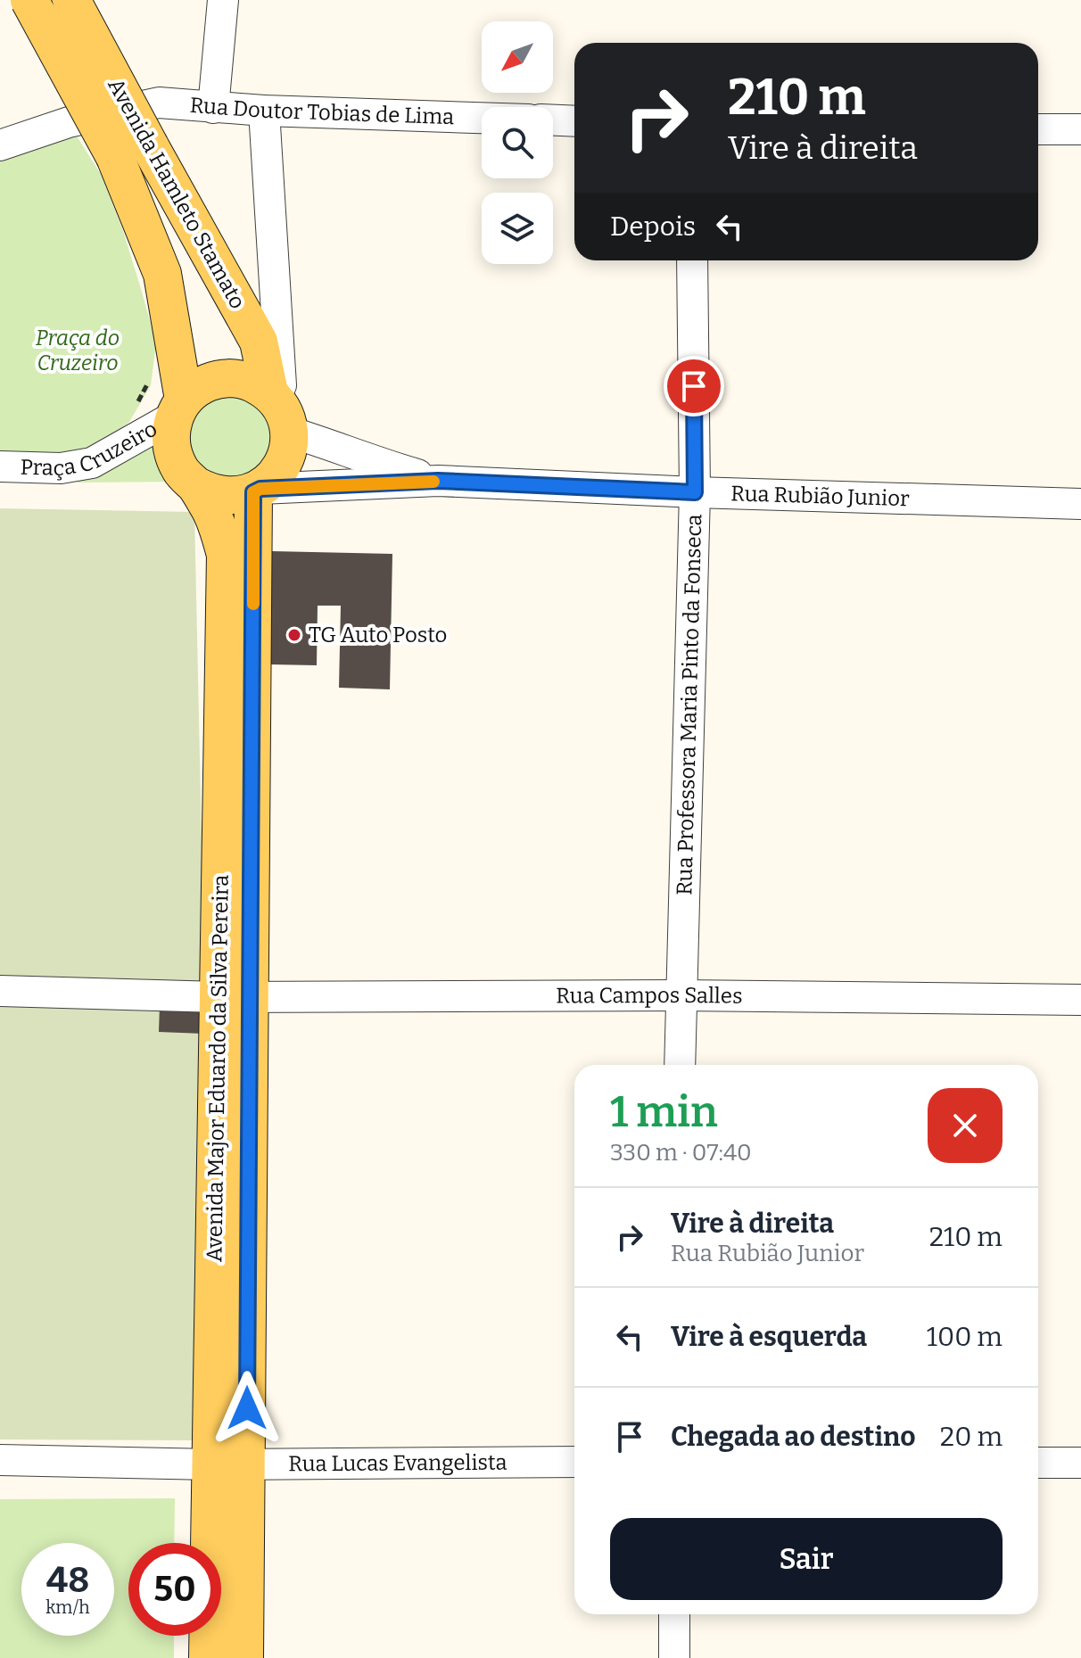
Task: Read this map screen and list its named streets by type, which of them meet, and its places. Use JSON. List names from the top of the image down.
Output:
{
  "streets": {
    "main road": ["Avenida Hamleto Stamato", "Avenida Major Eduardo da Silva Pereira"],
    "street": [
      "Rua Doutor Tobias de Lima",
      "Praça Cruzeiro",
      "Rua Rubião Junior",
      "Rua Professora Maria Pinto da Fonseca",
      "Rua Campos Salles",
      "Rua Lucas Evangelista"
    ]
  },
  "crossings": [
    ["Avenida Hamleto Stamato", "Praça Cruzeiro"],
    ["Avenida Hamleto Stamato", "Rua Rubião Junior"],
    ["Avenida Hamleto Stamato", "Avenida Major Eduardo da Silva Pereira"],
    ["Praça Cruzeiro", "Rua Rubião Junior"],
    ["Praça Cruzeiro", "Avenida Major Eduardo da Silva Pereira"],
    ["Rua Rubião Junior", "Rua Professora Maria Pinto da Fonseca"],
    ["Rua Rubião Junior", "Avenida Major Eduardo da Silva Pereira"],
    ["Rua Professora Maria Pinto da Fonseca", "Rua Campos Salles"],
    ["Rua Campos Salles", "Avenida Major Eduardo da Silva Pereira"],
    ["Avenida Major Eduardo da Silva Pereira", "Rua Lucas Evangelista"]
  ],
  "parks": ["Praça do Cruzeiro"],
  "places": ["TG Auto Posto"],
  "north": "bottom left",
  "page": {
    "turn": ["210 m", "Vire à direita"],
    "then": "Depois",
    "heading": ["1 min", "330 m · 07:40"],
    "list": [
      {
        "name": "Vire à direita",
        "note": "Rua Rubião Junior",
        "value": "210 m"
      },
      {
        "name": "Vire à esquerda",
        "value": "100 m"
      },
      {
        "name": "Chegada ao destino",
        "value": "20 m"
      }
    ],
    "buttons": "Sair",
    "speed": "48 km/h",
    "limit": "50"
  }
}
